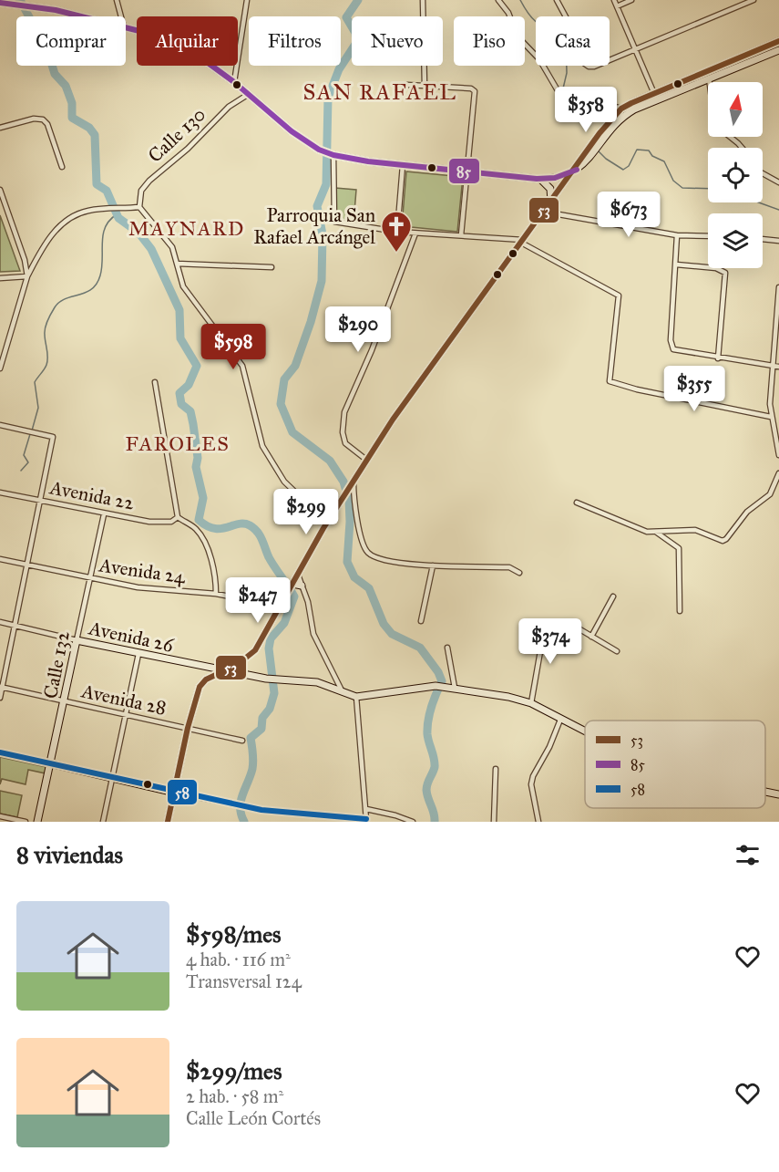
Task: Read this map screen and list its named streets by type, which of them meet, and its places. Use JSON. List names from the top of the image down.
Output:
{
  "streets": {
    "main road": ["Avenida 26", "Calle 132"],
    "street": [
      "Calle 130",
      "Avenida 22",
      "Avenida 24",
      "Avenida 28"
    ]
  },
  "crossings": [
    ["Avenida 22", "Calle 132"],
    ["Avenida 24", "Calle 132"],
    ["Avenida 26", "Calle 132"],
    ["Calle 132", "Avenida 28"]
  ],
  "districts": ["SAN RAFAEL", "MAYNARD", "FAROLES"],
  "places": {
    "church": ["Parroquia San Rafael Arcángel"]
  },
  "lines": ["transit line 85", "transit line 53", "transit line 58"],
  "legend": ["53", "85", "58"],
  "north": "top",
  "page": {
    "chip": [
      "Comprar",
      "Alquilar",
      "Filtros",
      "Nuevo",
      "Piso",
      "Casa"
    ],
    "price": [
      "$358",
      "$673",
      "$290",
      "$598",
      "$355",
      "$299",
      "$247",
      "$374"
    ],
    "heading": "8 viviendas",
    "list": [
      {
        "name": "$598/mes",
        "note": "4 hab. · 116 m² · Transversal 124"
      },
      {
        "name": "$299/mes",
        "note": "2 hab. · 58 m² · Calle León Cortés"
      }
    ]
  }
}
